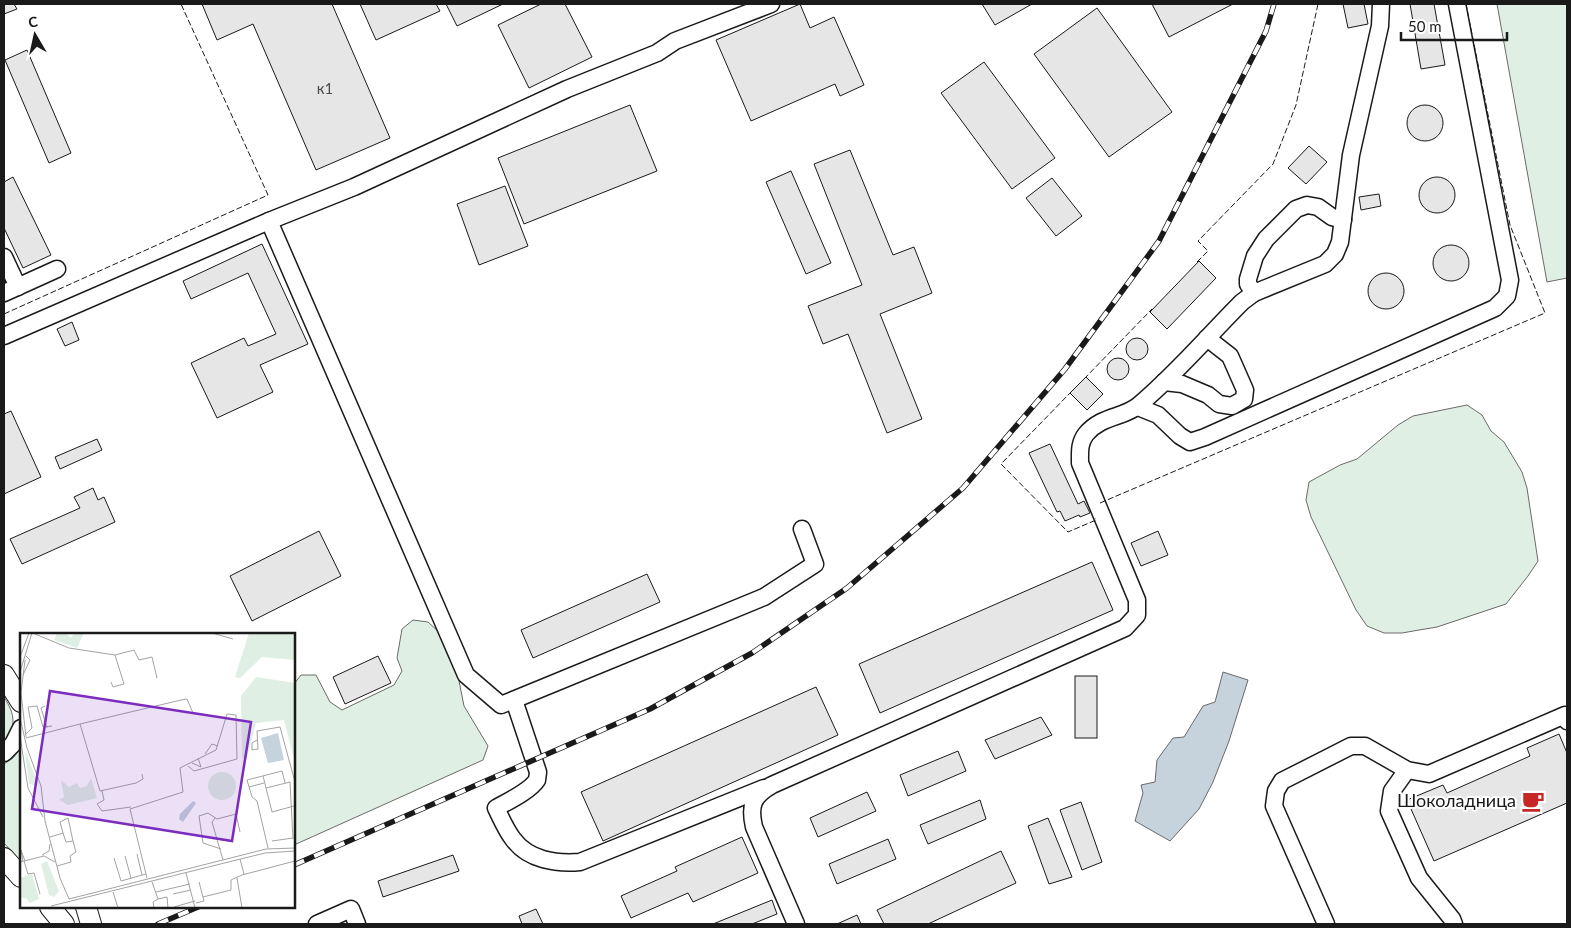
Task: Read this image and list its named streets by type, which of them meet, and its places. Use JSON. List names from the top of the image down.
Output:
{
  "places": {
    "cafe": ["Шоколадница"]
  },
  "house_numbers": ["к1"],
  "scale_bar": "50 m",
  "north": "top"
}
